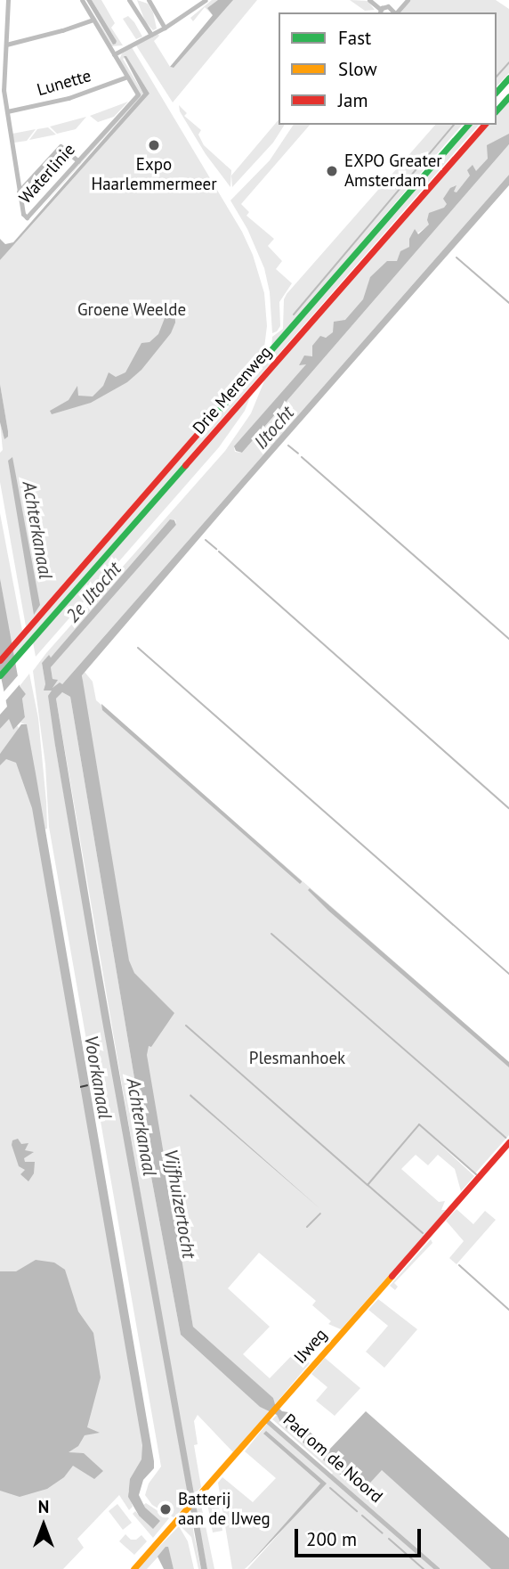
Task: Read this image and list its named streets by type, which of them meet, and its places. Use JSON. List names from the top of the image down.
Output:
{
  "streets": {
    "main road": ["Drie Merenweg", "IJweg"],
    "street": ["Lunette", "Waterlinie", "Pad om de Noord"]
  },
  "crossings": [
    ["Lunette", "Waterlinie"],
    ["IJweg", "Pad om de Noord"]
  ],
  "water": [
    "IJtocht",
    "Achterkanaal",
    "2e IJtocht",
    "Voorkanaal",
    "Vijfhuizertocht"
  ],
  "parks": ["Groene Weelde", "Plesmanhoek"],
  "places": ["Expo Haarlemmermeer", "EXPO Greater Amsterdam", "Batterij aan de IJweg"],
  "legend": ["Fast", "Slow", "Jam"],
  "scale_bar": "200 m",
  "north": "top"
}
